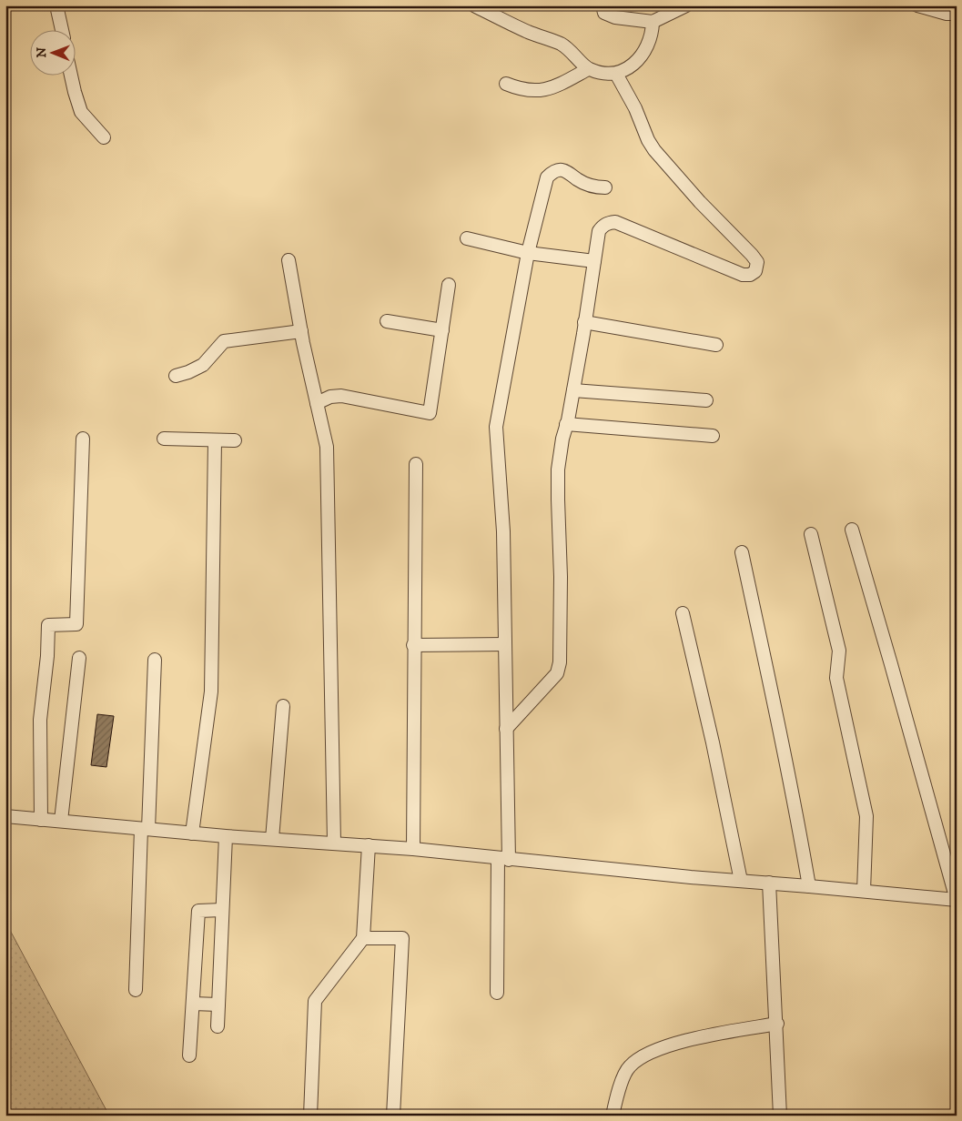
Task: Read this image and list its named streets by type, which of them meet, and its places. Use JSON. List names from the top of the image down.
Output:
{
  "north": "left"
}
